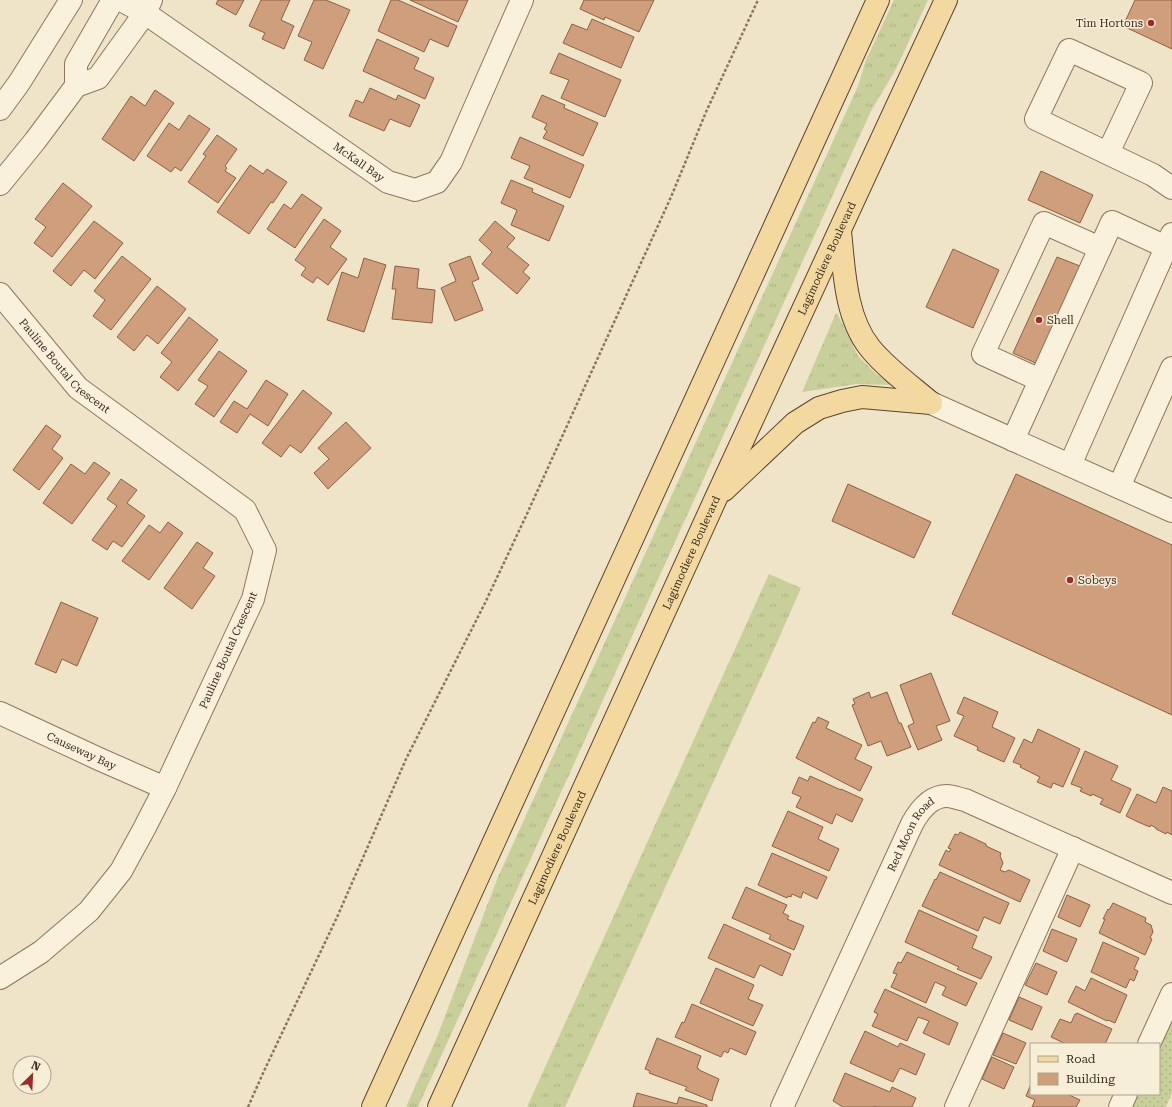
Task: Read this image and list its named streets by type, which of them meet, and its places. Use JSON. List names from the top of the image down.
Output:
{
  "streets": {
    "main road": ["Lagimodiere Boulevard"],
    "street": [
      "McKall Bay",
      "Pauline Boutal Crescent",
      "Causeway Bay",
      "Red Moon Road"
    ]
  },
  "crossings": [
    ["Pauline Boutal Crescent", "Causeway Bay"]
  ],
  "places": ["Tim Hortons", "Shell", "Sobeys"],
  "legend": ["Road", "Building"],
  "north": "top right"
}
